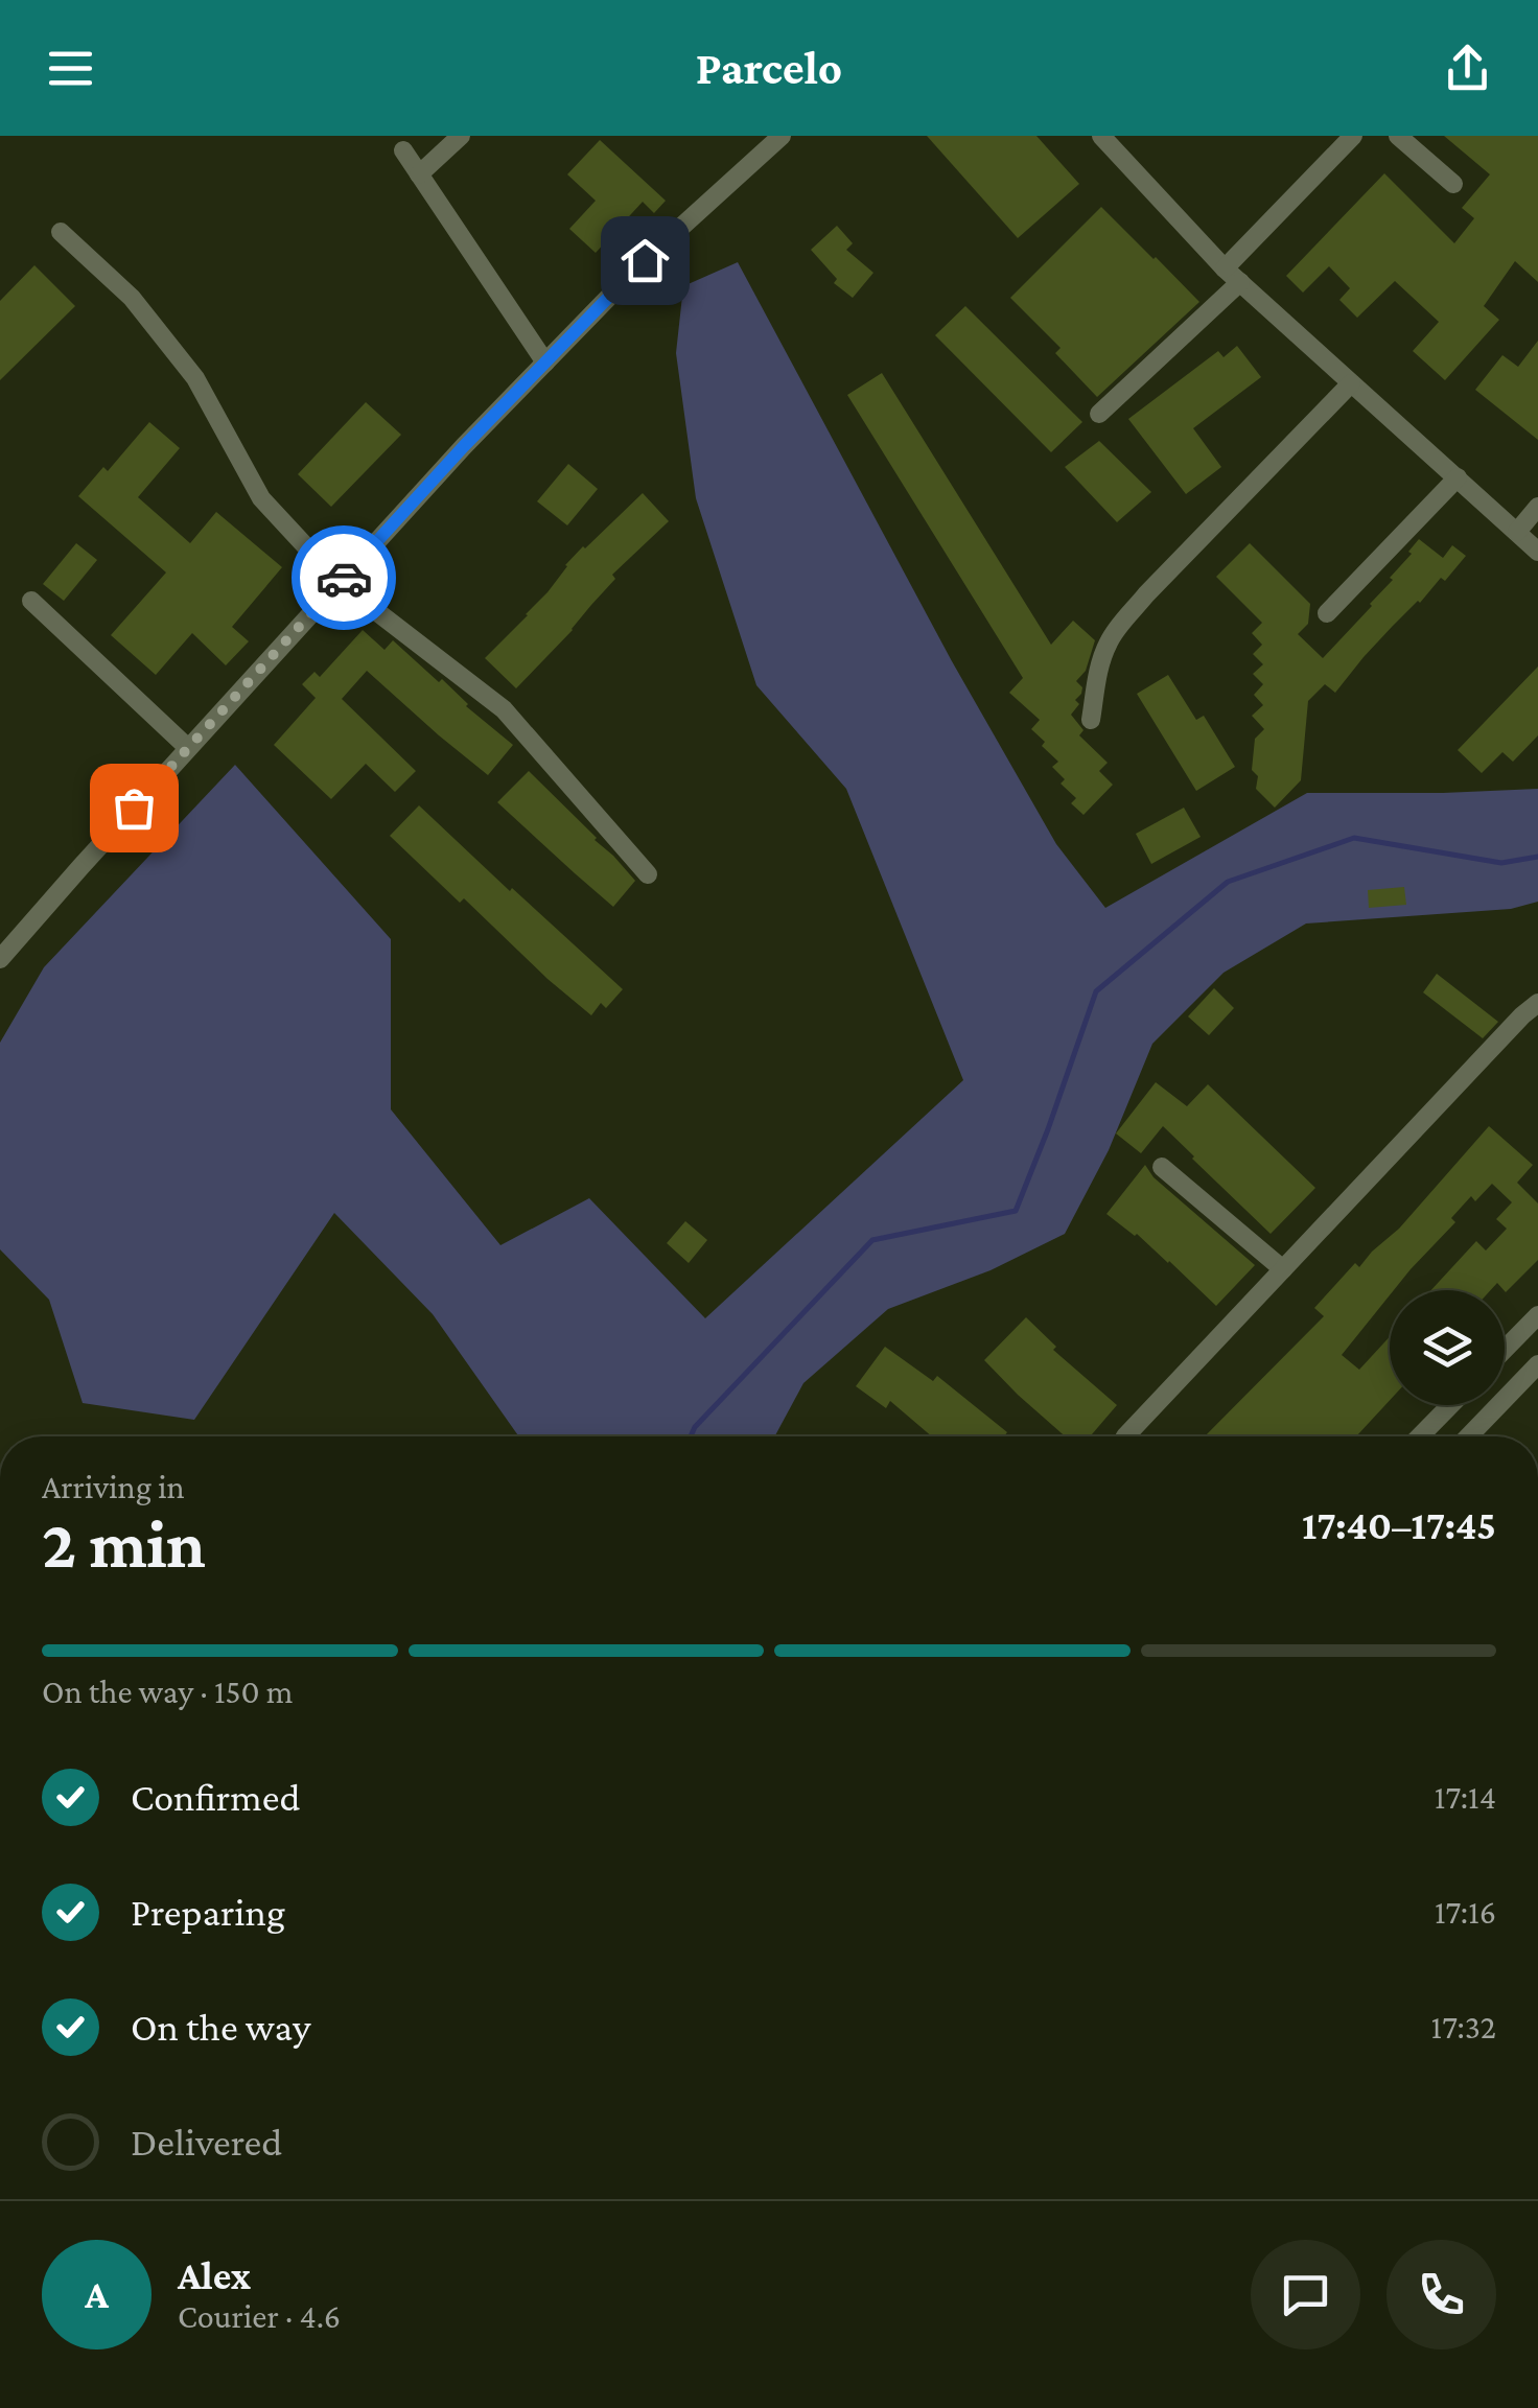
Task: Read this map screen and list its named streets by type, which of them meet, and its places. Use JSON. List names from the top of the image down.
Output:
{
  "page": {
    "header": "Parcelo",
    "heading": ["2 min", "Arriving in", "17:40–17:45"],
    "panel": ["Alex", "Courier · 4.6"],
    "bar": "On the way · 150 m",
    "list": [
      ["Confirmed", "17:14"],
      ["Preparing", "17:16"],
      ["On the way", "17:32"],
      "Delivered"
    ],
    "round": "A"
  }
}
